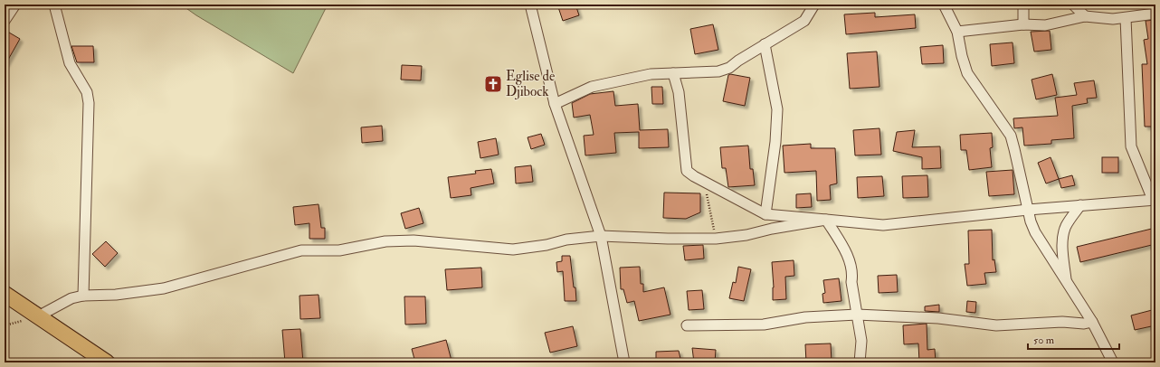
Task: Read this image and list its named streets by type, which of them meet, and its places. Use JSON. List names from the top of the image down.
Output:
{
  "places": {
    "church": ["Eglise de Djibock"]
  },
  "scale_bar": "50 m"
}
